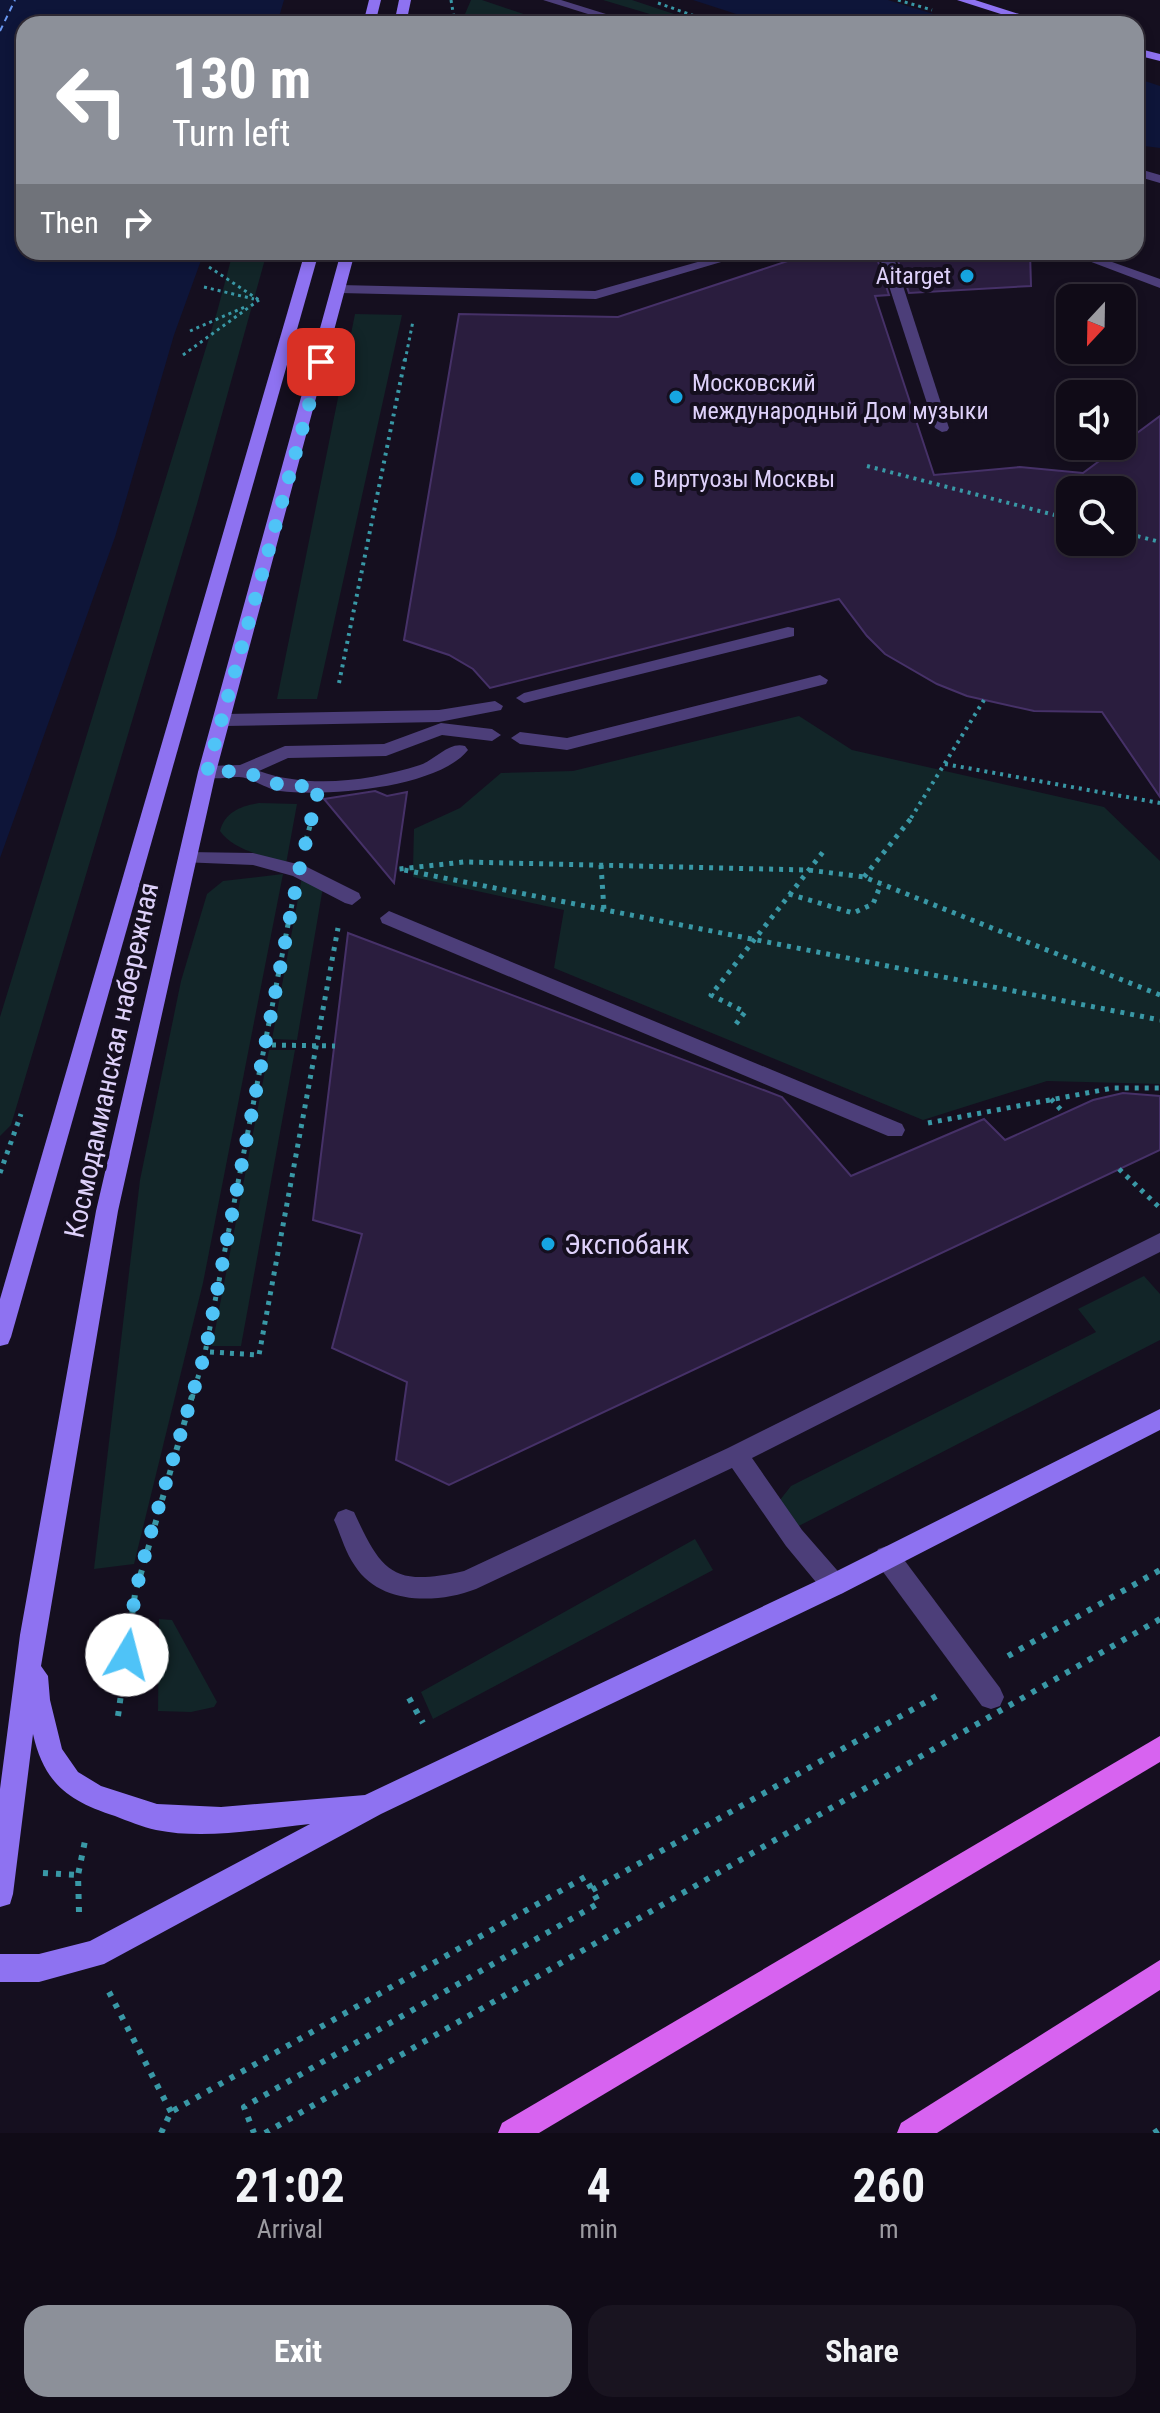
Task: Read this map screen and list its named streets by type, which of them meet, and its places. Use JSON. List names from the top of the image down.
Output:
{
  "streets": {
    "main road": ["Космодамианская набережная"]
  },
  "places": [
    "Aitarget",
    "Московский международный Дом музыки",
    "Виртуозы Москвы",
    "Экспобанк"
  ],
  "north": "bottom",
  "page": {
    "turn": ["130 m", "Turn left"],
    "then": "Then",
    "eta": [
      "21:02",
      "Arrival",
      "4",
      "min",
      "260",
      "m"
    ],
    "buttons": ["Exit", "Share"]
  }
}
